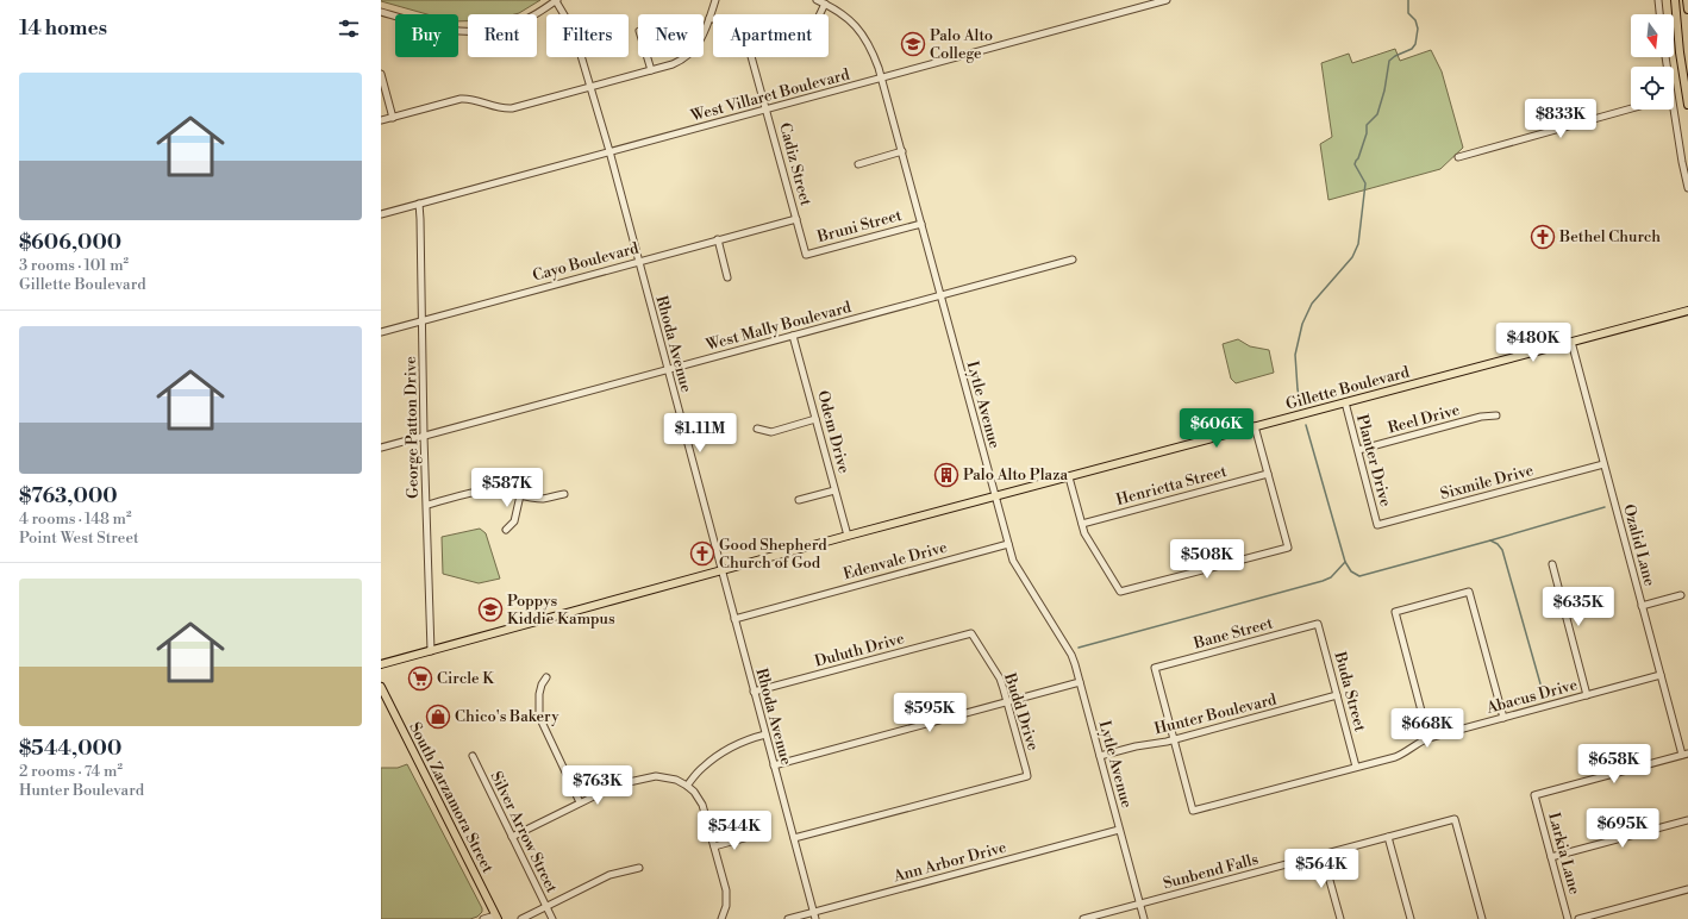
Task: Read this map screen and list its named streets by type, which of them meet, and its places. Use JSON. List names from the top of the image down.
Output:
{
  "streets": {
    "main road": ["Gillette Boulevard", "South Zarzamora Street"],
    "street": [
      "West Villaret Boulevard",
      "Cadiz Street",
      "Bruni Street",
      "Cayo Boulevard",
      "West Mally Boulevard",
      "Rhoda Avenue",
      "Lytle Avenue",
      "Reel Drive",
      "George Patton Drive",
      "Odem Drive",
      "Planter Drive",
      "Sixmile Drive",
      "Henrietta Street",
      "Ozalid Lane",
      "Edenvale Drive",
      "Bane Street",
      "Duluth Drive",
      "Buda Street",
      "Abacus Drive",
      "Budd Drive",
      "Hunter Boulevard",
      "Silver Arrow Street",
      "Larkia Lane",
      "Ann Arbor Drive",
      "Sunbend Falls"
    ]
  },
  "crossings": [
    ["West Villaret Boulevard", "Cadiz Street"],
    ["West Villaret Boulevard", "Rhoda Avenue"],
    ["West Villaret Boulevard", "Lytle Avenue"],
    ["West Villaret Boulevard", "George Patton Drive"],
    ["Cadiz Street", "Bruni Street"],
    ["Cadiz Street", "Cayo Boulevard"],
    ["Bruni Street", "Lytle Avenue"],
    ["Cayo Boulevard", "Rhoda Avenue"],
    ["Cayo Boulevard", "George Patton Drive"],
    ["West Mally Boulevard", "Rhoda Avenue"],
    ["West Mally Boulevard", "Lytle Avenue"],
    ["West Mally Boulevard", "George Patton Drive"],
    ["West Mally Boulevard", "Odem Drive"],
    ["Rhoda Avenue", "Gillette Boulevard"],
    ["Rhoda Avenue", "Edenvale Drive"],
    ["Rhoda Avenue", "Duluth Drive"],
    ["Rhoda Avenue", "Budd Drive"],
    ["Rhoda Avenue", "Ann Arbor Drive"],
    ["Gillette Boulevard", "Lytle Avenue"],
    ["Gillette Boulevard", "George Patton Drive"],
    ["Gillette Boulevard", "Odem Drive"],
    ["Gillette Boulevard", "Planter Drive"],
    ["Gillette Boulevard", "Ozalid Lane"],
    ["Lytle Avenue", "Edenvale Drive"],
    ["Lytle Avenue", "Hunter Boulevard"],
    ["Lytle Avenue", "Ann Arbor Drive"],
    ["Lytle Avenue", "Sunbend Falls"],
    ["Reel Drive", "Planter Drive"],
    ["Planter Drive", "Sixmile Drive"],
    ["Sixmile Drive", "Ozalid Lane"],
    ["Ozalid Lane", "Abacus Drive"],
    ["Ozalid Lane", "Larkia Lane"],
    ["Bane Street", "Buda Street"],
    ["Bane Street", "Abacus Drive"],
    ["Bane Street", "Hunter Boulevard"],
    ["Duluth Drive", "Budd Drive"],
    ["Buda Street", "Abacus Drive"],
    ["Buda Street", "Hunter Boulevard"],
    ["Abacus Drive", "Hunter Boulevard"]
  ],
  "places": {
    "school or university": ["Palo Alto College", "Poppys Kiddie Kampus"],
    "church": ["Bethel Church", "Good Shepherd Church of God"],
    "building": ["Palo Alto Plaza"],
    "supermarket": ["Circle K"],
    "shop": ["Chico's Bakery"]
  },
  "north": "bottom",
  "page": {
    "heading": "14 homes",
    "chip": [
      "Buy",
      "Rent",
      "Filters",
      "New",
      "Apartment"
    ],
    "list": [
      {
        "name": "$606,000",
        "note": "3 rooms · 101 m² · Gillette Boulevard"
      },
      {
        "name": "$763,000",
        "note": "4 rooms · 148 m² · Point West Street"
      },
      {
        "name": "$544,000",
        "note": "2 rooms · 74 m² · Hunter Boulevard"
      }
    ],
    "price": [
      "$833K",
      "$480K",
      "$606K",
      "$1.11M",
      "$587K",
      "$508K",
      "$635K",
      "$595K",
      "$668K",
      "$658K",
      "$763K",
      "$695K",
      "$544K",
      "$564K"
    ]
  }
}
